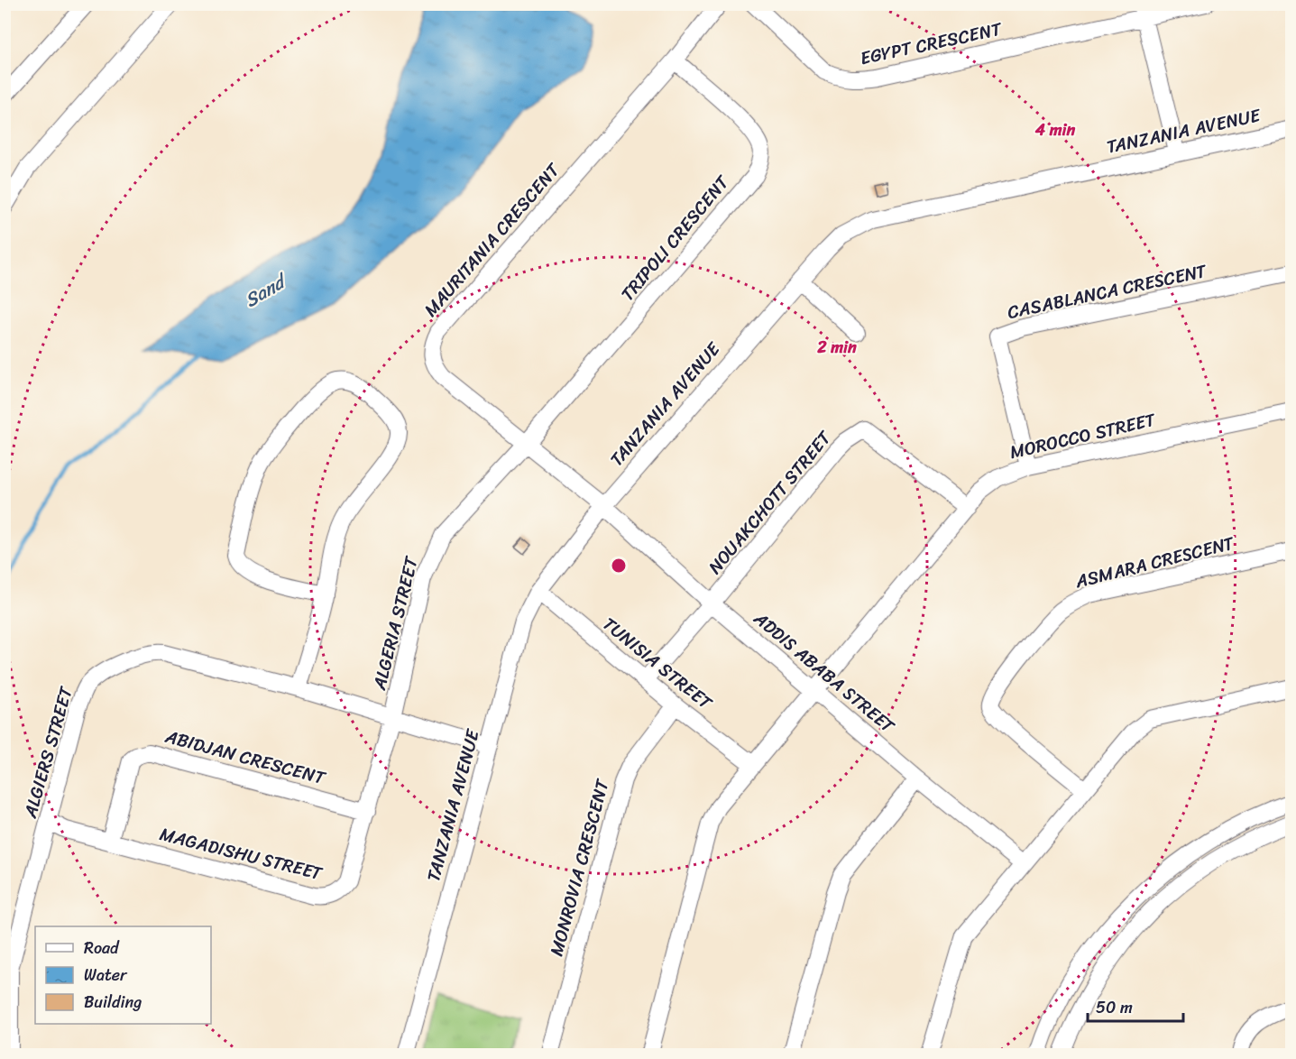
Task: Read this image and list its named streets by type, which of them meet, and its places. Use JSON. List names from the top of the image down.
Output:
{
  "streets": {
    "street": [
      "EGYPT CRESCENT",
      "TANZANIA AVENUE",
      "TRIPOLI CRESCENT",
      "MAURITANIA CRESCENT",
      "CASABLANCA CRESCENT",
      "MOROCCO STREET",
      "NOUAKCHOTT STREET",
      "ASMARA CRESCENT",
      "ALGERIA STREET",
      "TUNISIA STREET",
      "ADDIS ABABA STREET",
      "ALGIERS STREET",
      "ABIDJAN CRESCENT",
      "MAGADISHU STREET",
      "MONROVIA CRESCENT"
    ]
  },
  "crossings": [
    ["TANZANIA AVENUE", "MAURITANIA CRESCENT"],
    ["TANZANIA AVENUE", "TUNISIA STREET"],
    ["TANZANIA AVENUE", "ADDIS ABABA STREET"],
    ["TANZANIA AVENUE", "ALGIERS STREET"],
    ["TRIPOLI CRESCENT", "MAURITANIA CRESCENT"],
    ["TRIPOLI CRESCENT", "ALGERIA STREET"],
    ["MAURITANIA CRESCENT", "ALGERIA STREET"],
    ["MAURITANIA CRESCENT", "ADDIS ABABA STREET"],
    ["CASABLANCA CRESCENT", "MOROCCO STREET"],
    ["MOROCCO STREET", "NOUAKCHOTT STREET"],
    ["MOROCCO STREET", "TUNISIA STREET"],
    ["MOROCCO STREET", "ADDIS ABABA STREET"],
    ["NOUAKCHOTT STREET", "TUNISIA STREET"],
    ["NOUAKCHOTT STREET", "ADDIS ABABA STREET"],
    ["ALGERIA STREET", "ALGIERS STREET"],
    ["ALGERIA STREET", "MAGADISHU STREET"],
    ["TUNISIA STREET", "MONROVIA CRESCENT"],
    ["ALGIERS STREET", "MAGADISHU STREET"],
    ["ABIDJAN CRESCENT", "MAGADISHU STREET"]
  ],
  "water": ["Sand"],
  "legend": ["Road", "Water", "Building"],
  "scale_bar": "50 m",
  "rings": ["4 min", "2 min"]
}
